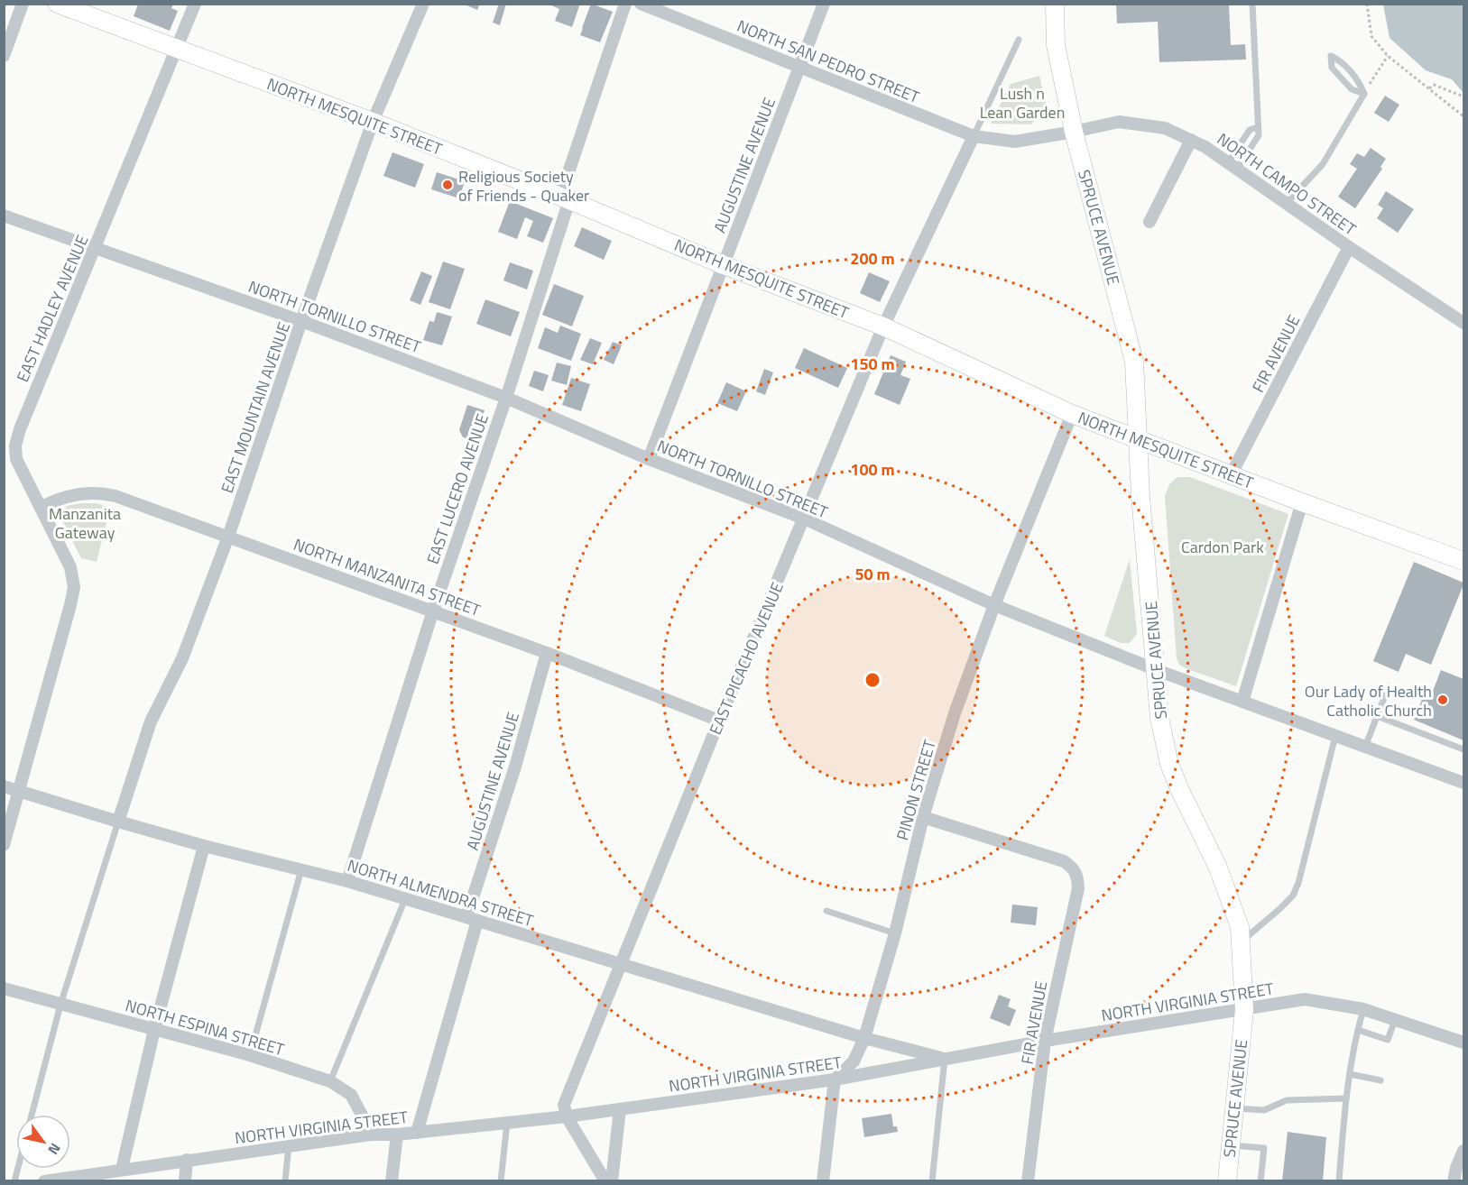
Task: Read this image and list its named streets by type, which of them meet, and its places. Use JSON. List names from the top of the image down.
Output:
{
  "streets": {
    "street": [
      "NORTH SAN PEDRO STREET",
      "NORTH MESQUITE STREET",
      "AUGUSTINE AVENUE",
      "NORTH CAMPO STREET",
      "SPRUCE AVENUE",
      "EAST HADLEY AVENUE",
      "NORTH TORNILLO STREET",
      "FIR AVENUE",
      "EAST MOUNTAIN AVENUE",
      "EAST LUCERO AVENUE",
      "NORTH MANZANITA STREET",
      "EAST PICACHO AVENUE",
      "PINON STREET",
      "NORTH ALMENDRA STREET",
      "NORTH VIRGINIA STREET",
      "NORTH ESPINA STREET"
    ]
  },
  "crossings": [
    ["NORTH SAN PEDRO STREET", "AUGUSTINE AVENUE"],
    ["NORTH SAN PEDRO STREET", "EAST PICACHO AVENUE"],
    ["NORTH MESQUITE STREET", "AUGUSTINE AVENUE"],
    ["NORTH MESQUITE STREET", "SPRUCE AVENUE"],
    ["NORTH MESQUITE STREET", "EAST HADLEY AVENUE"],
    ["NORTH MESQUITE STREET", "FIR AVENUE"],
    ["NORTH MESQUITE STREET", "EAST MOUNTAIN AVENUE"],
    ["NORTH MESQUITE STREET", "EAST LUCERO AVENUE"],
    ["NORTH MESQUITE STREET", "EAST PICACHO AVENUE"],
    ["NORTH MESQUITE STREET", "PINON STREET"],
    ["AUGUSTINE AVENUE", "NORTH TORNILLO STREET"],
    ["AUGUSTINE AVENUE", "NORTH MANZANITA STREET"],
    ["AUGUSTINE AVENUE", "NORTH ALMENDRA STREET"],
    ["AUGUSTINE AVENUE", "NORTH VIRGINIA STREET"],
    ["NORTH CAMPO STREET", "SPRUCE AVENUE"],
    ["NORTH CAMPO STREET", "FIR AVENUE"],
    ["SPRUCE AVENUE", "NORTH TORNILLO STREET"],
    ["SPRUCE AVENUE", "NORTH VIRGINIA STREET"],
    ["EAST HADLEY AVENUE", "NORTH TORNILLO STREET"],
    ["EAST HADLEY AVENUE", "NORTH MANZANITA STREET"],
    ["EAST HADLEY AVENUE", "NORTH ALMENDRA STREET"],
    ["NORTH TORNILLO STREET", "EAST MOUNTAIN AVENUE"],
    ["NORTH TORNILLO STREET", "EAST LUCERO AVENUE"],
    ["NORTH TORNILLO STREET", "EAST PICACHO AVENUE"],
    ["NORTH TORNILLO STREET", "PINON STREET"],
    ["FIR AVENUE", "PINON STREET"],
    ["FIR AVENUE", "NORTH VIRGINIA STREET"],
    ["EAST MOUNTAIN AVENUE", "NORTH MANZANITA STREET"],
    ["EAST MOUNTAIN AVENUE", "NORTH ALMENDRA STREET"],
    ["EAST LUCERO AVENUE", "NORTH MANZANITA STREET"],
    ["EAST LUCERO AVENUE", "NORTH ALMENDRA STREET"],
    ["NORTH MANZANITA STREET", "EAST PICACHO AVENUE"],
    ["EAST PICACHO AVENUE", "NORTH ALMENDRA STREET"],
    ["EAST PICACHO AVENUE", "NORTH VIRGINIA STREET"],
    ["PINON STREET", "NORTH ALMENDRA STREET"],
    ["PINON STREET", "NORTH VIRGINIA STREET"],
    ["NORTH ALMENDRA STREET", "NORTH VIRGINIA STREET"],
    ["NORTH VIRGINIA STREET", "NORTH ESPINA STREET"]
  ],
  "parks": ["Lush n Lean Garden", "Manzanita Gateway", "Cardon Park"],
  "places": ["Religious Society of Friends - Quaker", "Our Lady of Health Catholic Church"],
  "north": "bottom right",
  "rings": [
    "200 m",
    "150 m",
    "100 m",
    "50 m"
  ]
}
